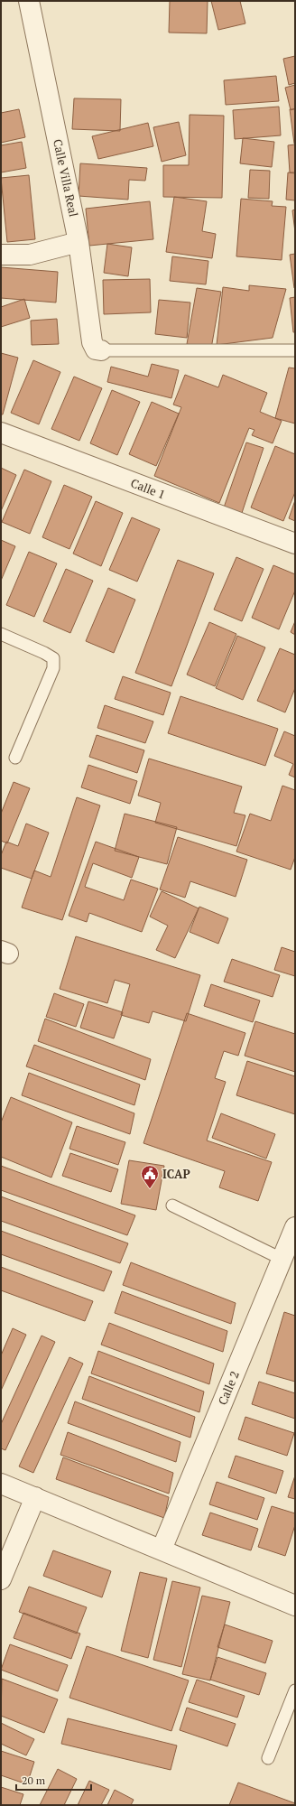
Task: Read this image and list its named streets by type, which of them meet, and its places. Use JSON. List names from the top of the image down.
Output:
{
  "streets": {
    "street": ["Calle Villa Real", "Calle 1", "Calle 2"]
  },
  "places": {
    "public building": ["ICAP"]
  },
  "scale_bar": "20 m"
}
